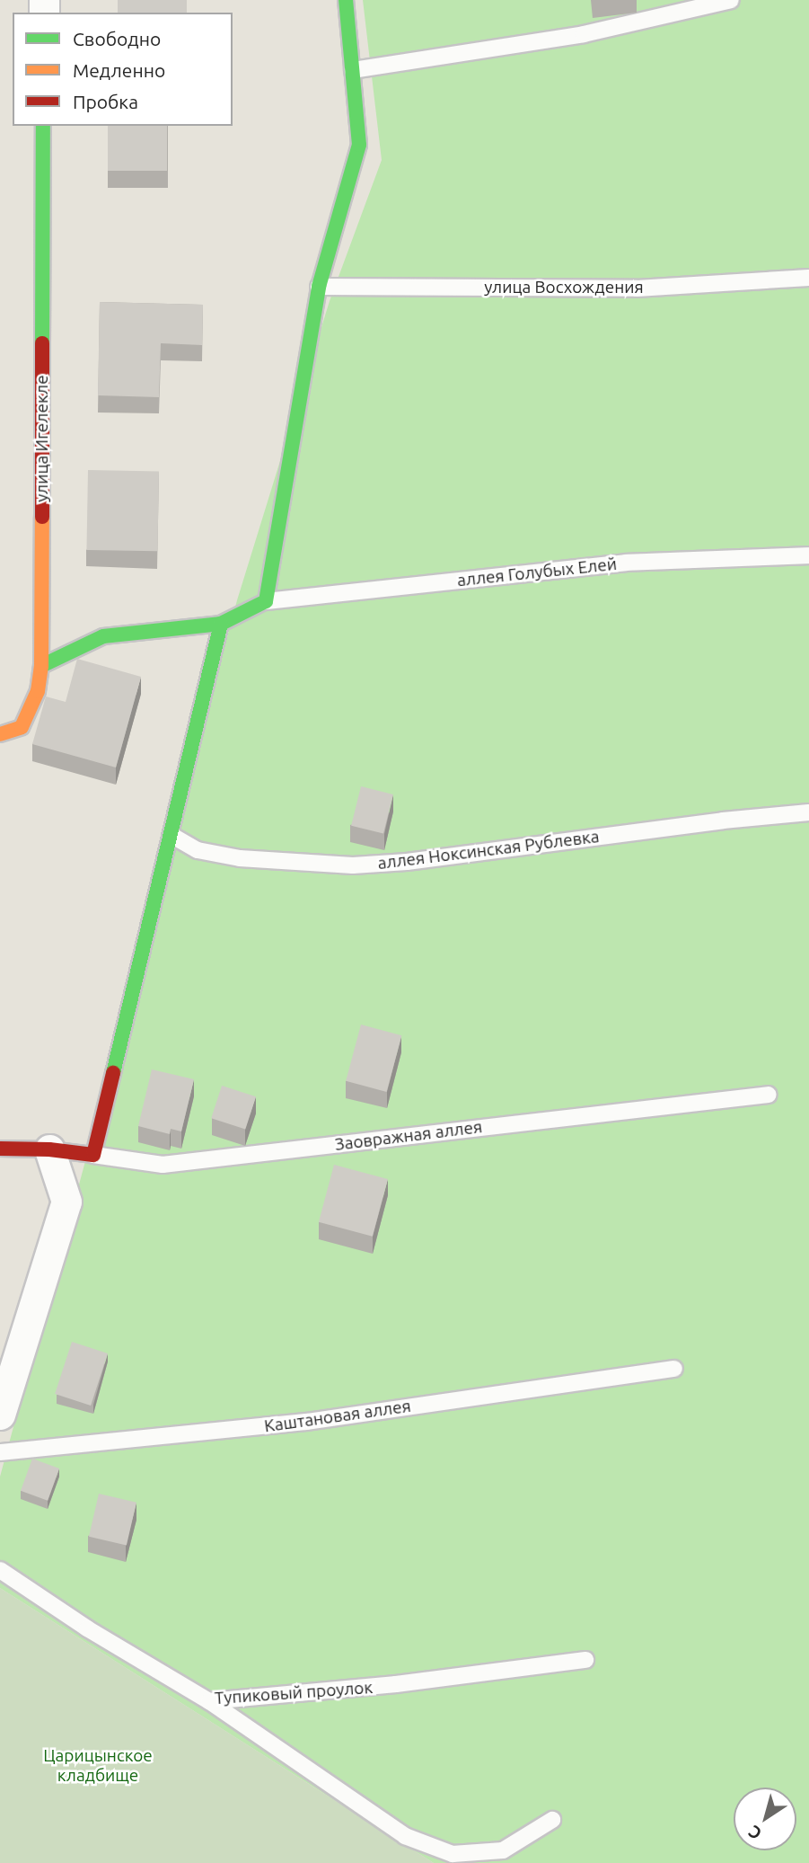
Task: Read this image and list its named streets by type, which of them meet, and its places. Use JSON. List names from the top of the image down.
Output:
{
  "streets": {
    "street": ["улица Игелекле", "Заовражная аллея"],
    "lane": [
      "улица Восхождения",
      "аллея Голубых Елей",
      "аллея Ноксинская Рублевка",
      "Каштановая аллея",
      "Тупиковый проулок"
    ]
  },
  "parks": ["Царицынское кладбище"],
  "legend": ["Свободно", "Медленно", "Пробка"],
  "north": "bottom left"
}
